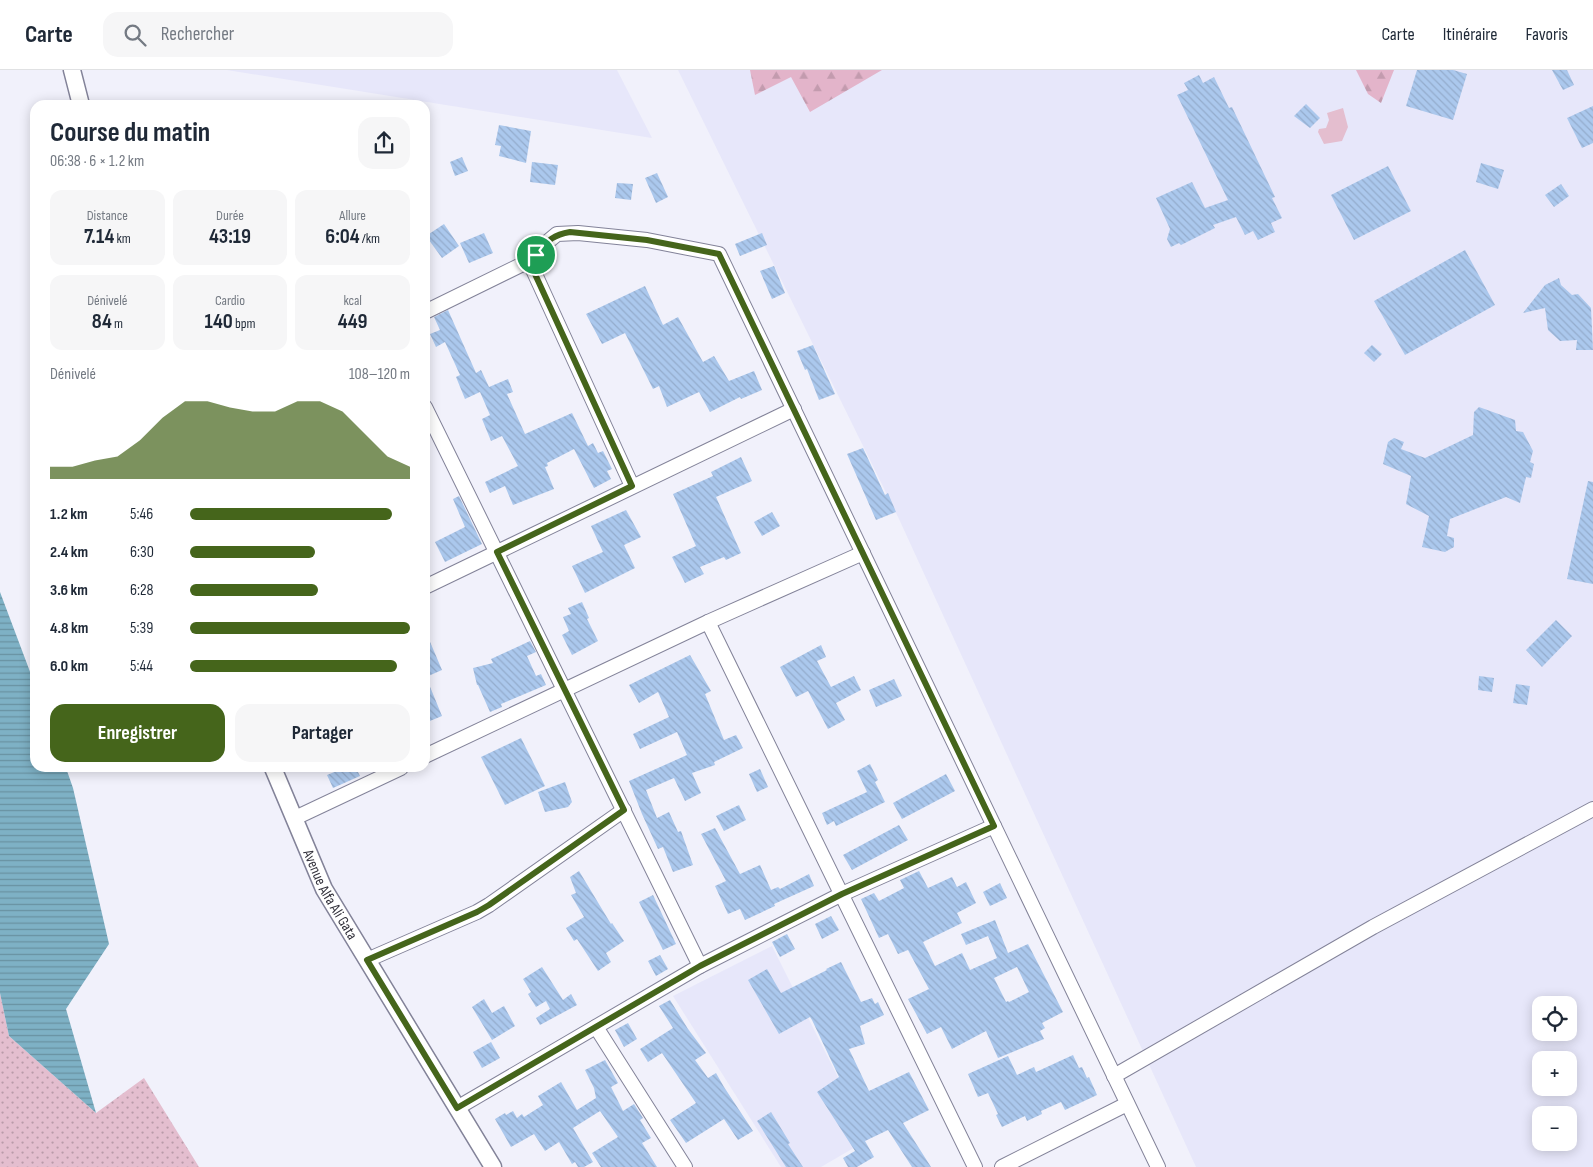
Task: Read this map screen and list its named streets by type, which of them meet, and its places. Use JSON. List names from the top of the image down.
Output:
{
  "streets": {
    "street": ["Avenue Alfa Ali Gata"]
  },
  "page": {
    "header": "Carte",
    "search": "Rechercher",
    "nav": ["Carte", "Itinéraire", "Favoris"],
    "heading": ["Course du matin", "06:38 · 6 × 1.2 km"],
    "stats": [
      ["Distance", "7.14 km"],
      ["Durée", "43:19"],
      ["Allure", "6:04 /km"],
      ["Dénivelé", "84 m"],
      ["Cardio", "140 bpm"],
      ["kcal", "449"]
    ],
    "chart": ["Dénivelé", "108–120 m"],
    "list": [
      {
        "name": "1.2 km",
        "note": "5:46"
      },
      {
        "name": "2.4 km",
        "note": "6:30"
      },
      {
        "name": "3.6 km",
        "note": "6:28"
      },
      {
        "name": "4.8 km",
        "note": "5:39"
      },
      {
        "name": "6.0 km",
        "note": "5:44"
      }
    ],
    "buttons": ["Enregistrer", "Partager"],
    "map_buttons": ["+", "−"]
  }
}
